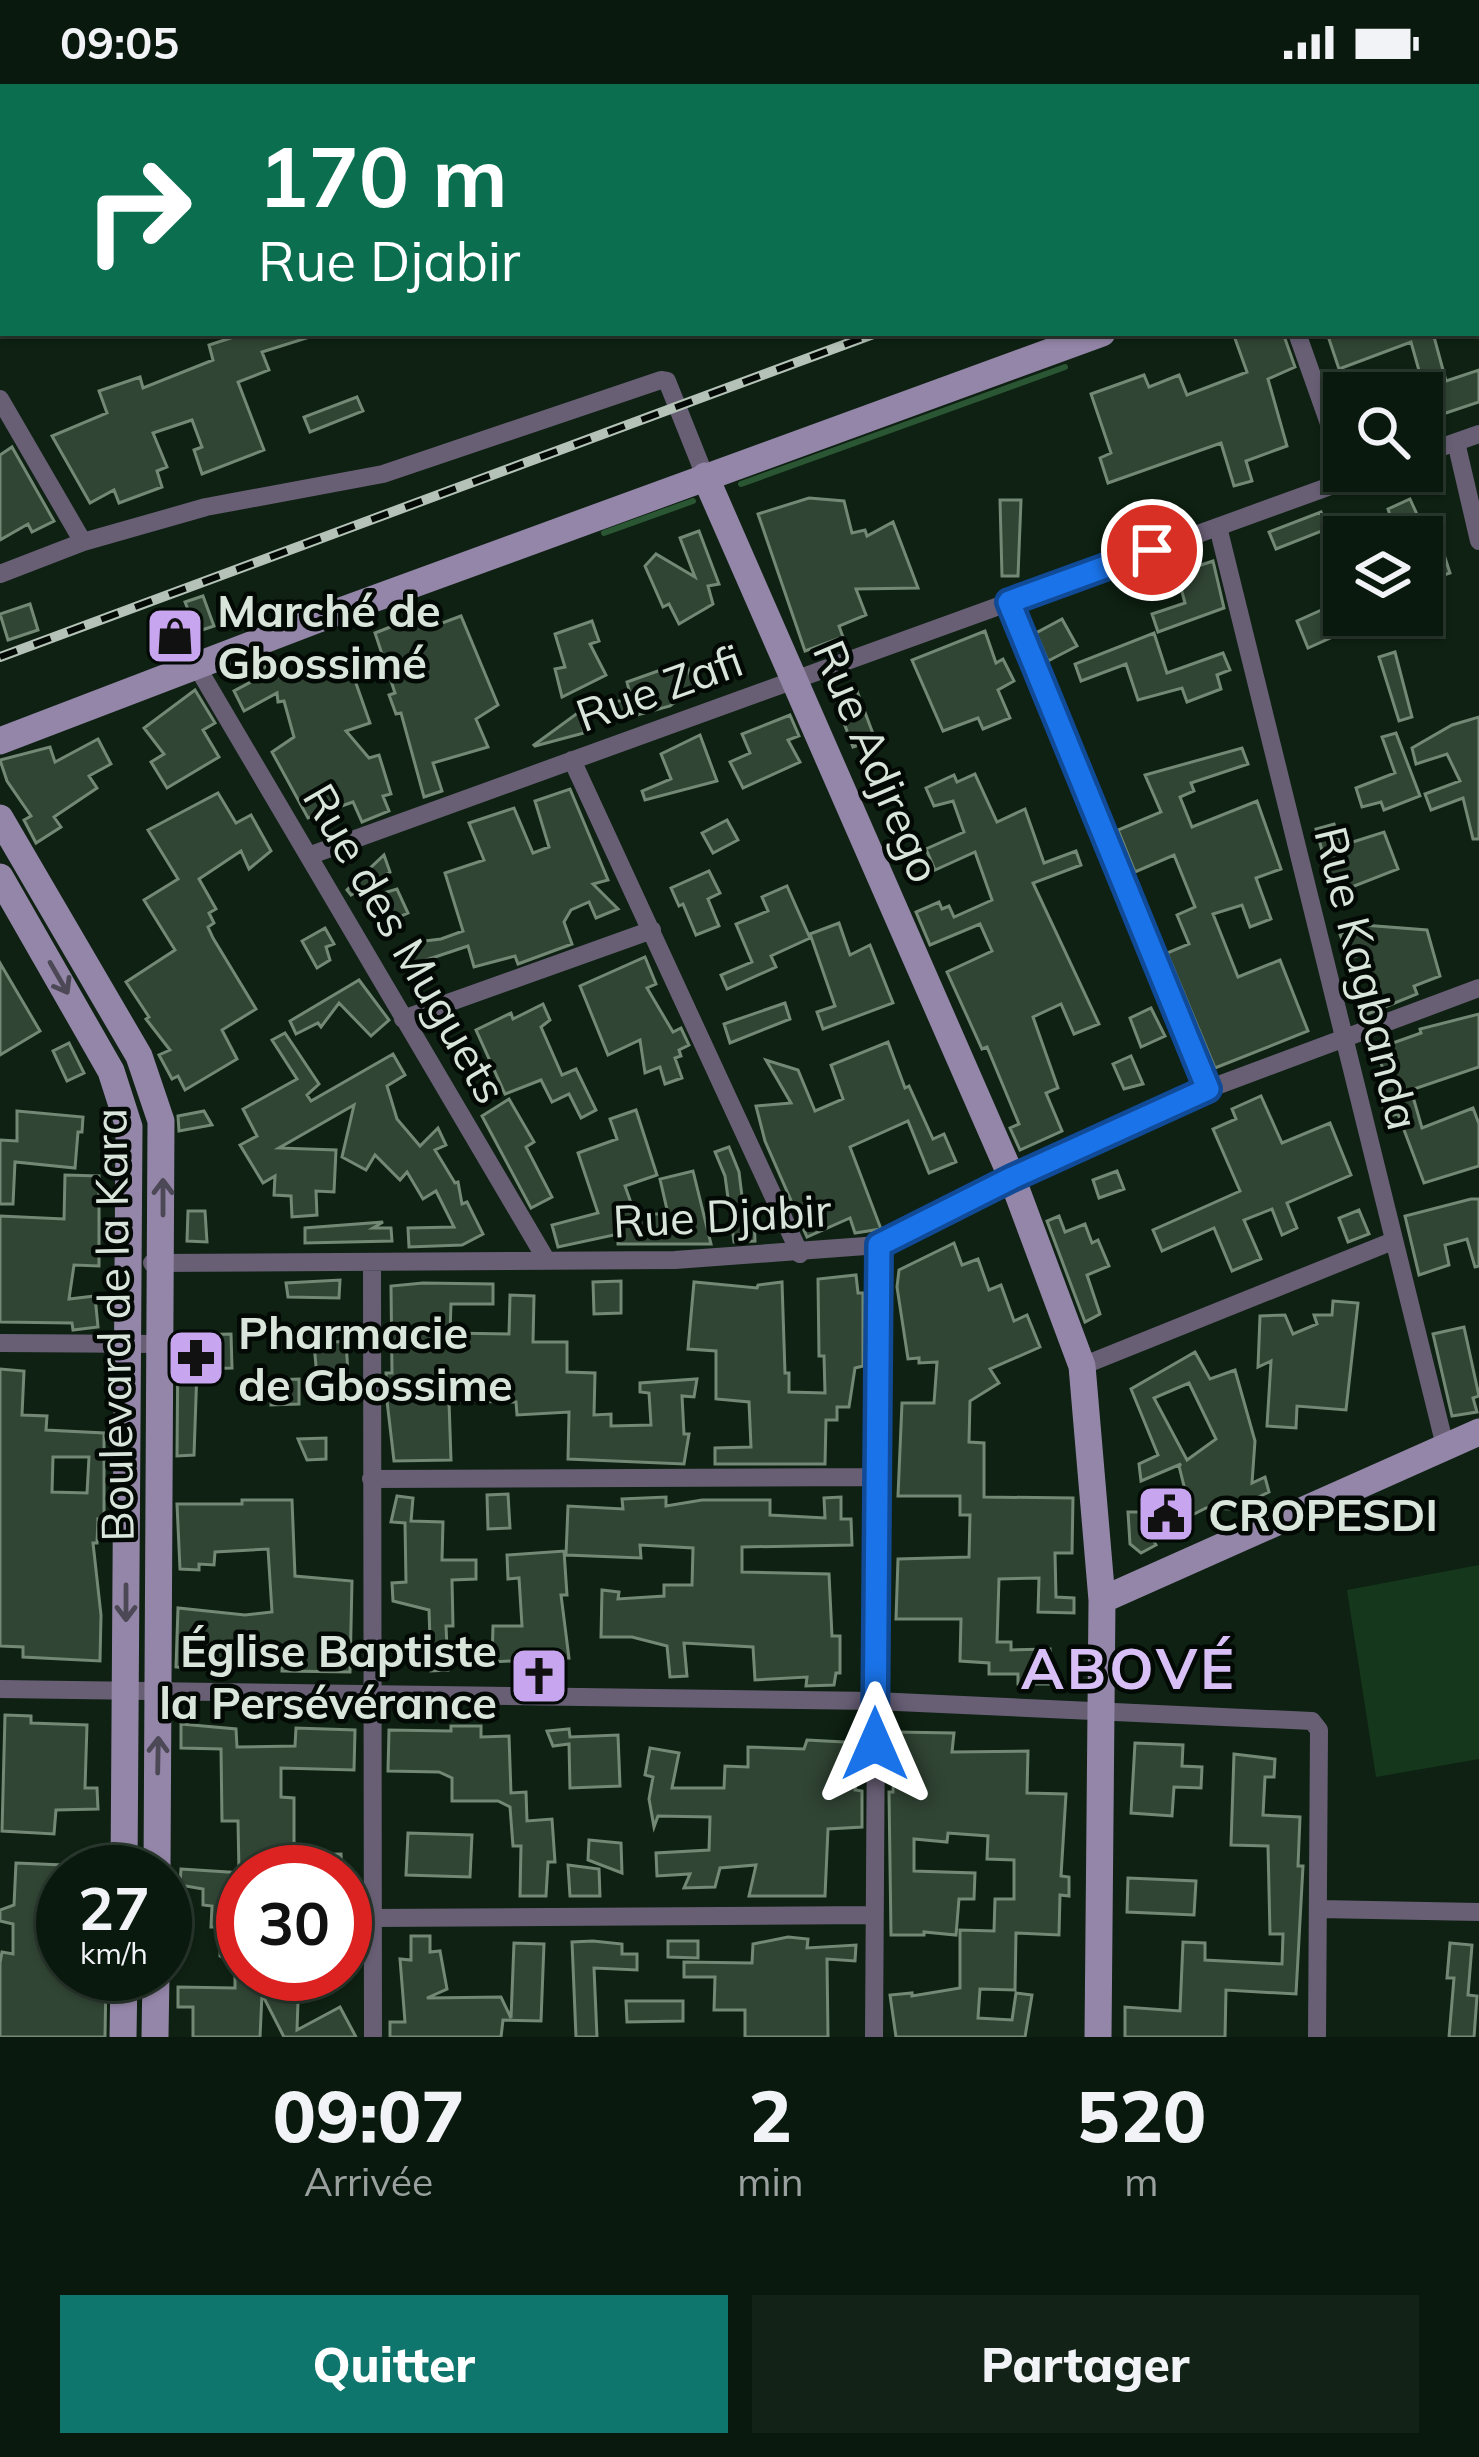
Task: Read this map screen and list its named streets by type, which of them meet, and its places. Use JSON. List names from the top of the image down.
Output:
{
  "streets": {
    "street": [
      "Rue Zafi",
      "Rue Adjrego",
      "Rue des Muguets",
      "Rue Kagbanda",
      "Rue Djabir",
      "Boulevard de la Kara"
    ]
  },
  "crossings": [
    ["Rue Zafi", "Rue Adjrego"],
    ["Rue Zafi", "Rue des Muguets"],
    ["Rue Zafi", "Rue Kagbanda"],
    ["Rue Adjrego", "Rue Djabir"],
    ["Rue des Muguets", "Rue Djabir"],
    ["Rue Kagbanda", "Rue Djabir"],
    ["Rue Djabir", "Boulevard de la Kara"]
  ],
  "districts": ["ABOVÉ"],
  "places": {
    "shop": ["Marché de Gbossimé"],
    "pharmacy": ["Pharmacie de Gbossime"],
    "public building": ["CROPESDI"],
    "church": ["Église Baptiste la Persévérance"]
  },
  "page": {
    "status": "09:05",
    "turn": ["170 m", "Rue Djabir"],
    "speed": "27 km/h",
    "limit": "30",
    "eta": [
      "09:07",
      "Arrivée",
      "2",
      "min",
      "520",
      "m"
    ],
    "buttons": ["Quitter", "Partager"]
  }
}
